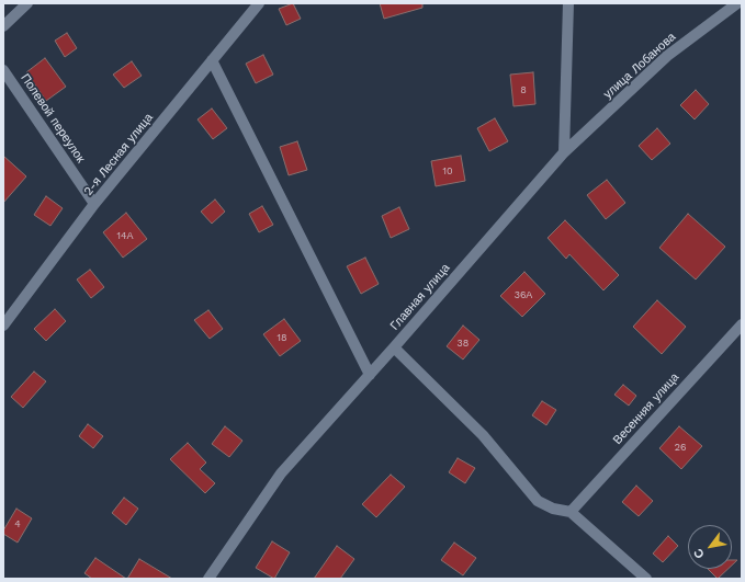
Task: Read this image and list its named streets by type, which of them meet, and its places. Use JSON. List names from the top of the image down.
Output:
{
  "streets": {
    "street": [
      "улица Лобанова",
      "Полевой переулок",
      "2-я Лесная улица",
      "Главная улица",
      "Весенняя улица"
    ]
  },
  "crossings": [
    ["улица Лобанова", "Главная улица"],
    ["Полевой переулок", "2-я Лесная улица"]
  ],
  "house_numbers": [
    "8",
    "10",
    "14А",
    "36А",
    "18",
    "38",
    "26",
    "4"
  ],
  "north": "bottom left"
}
